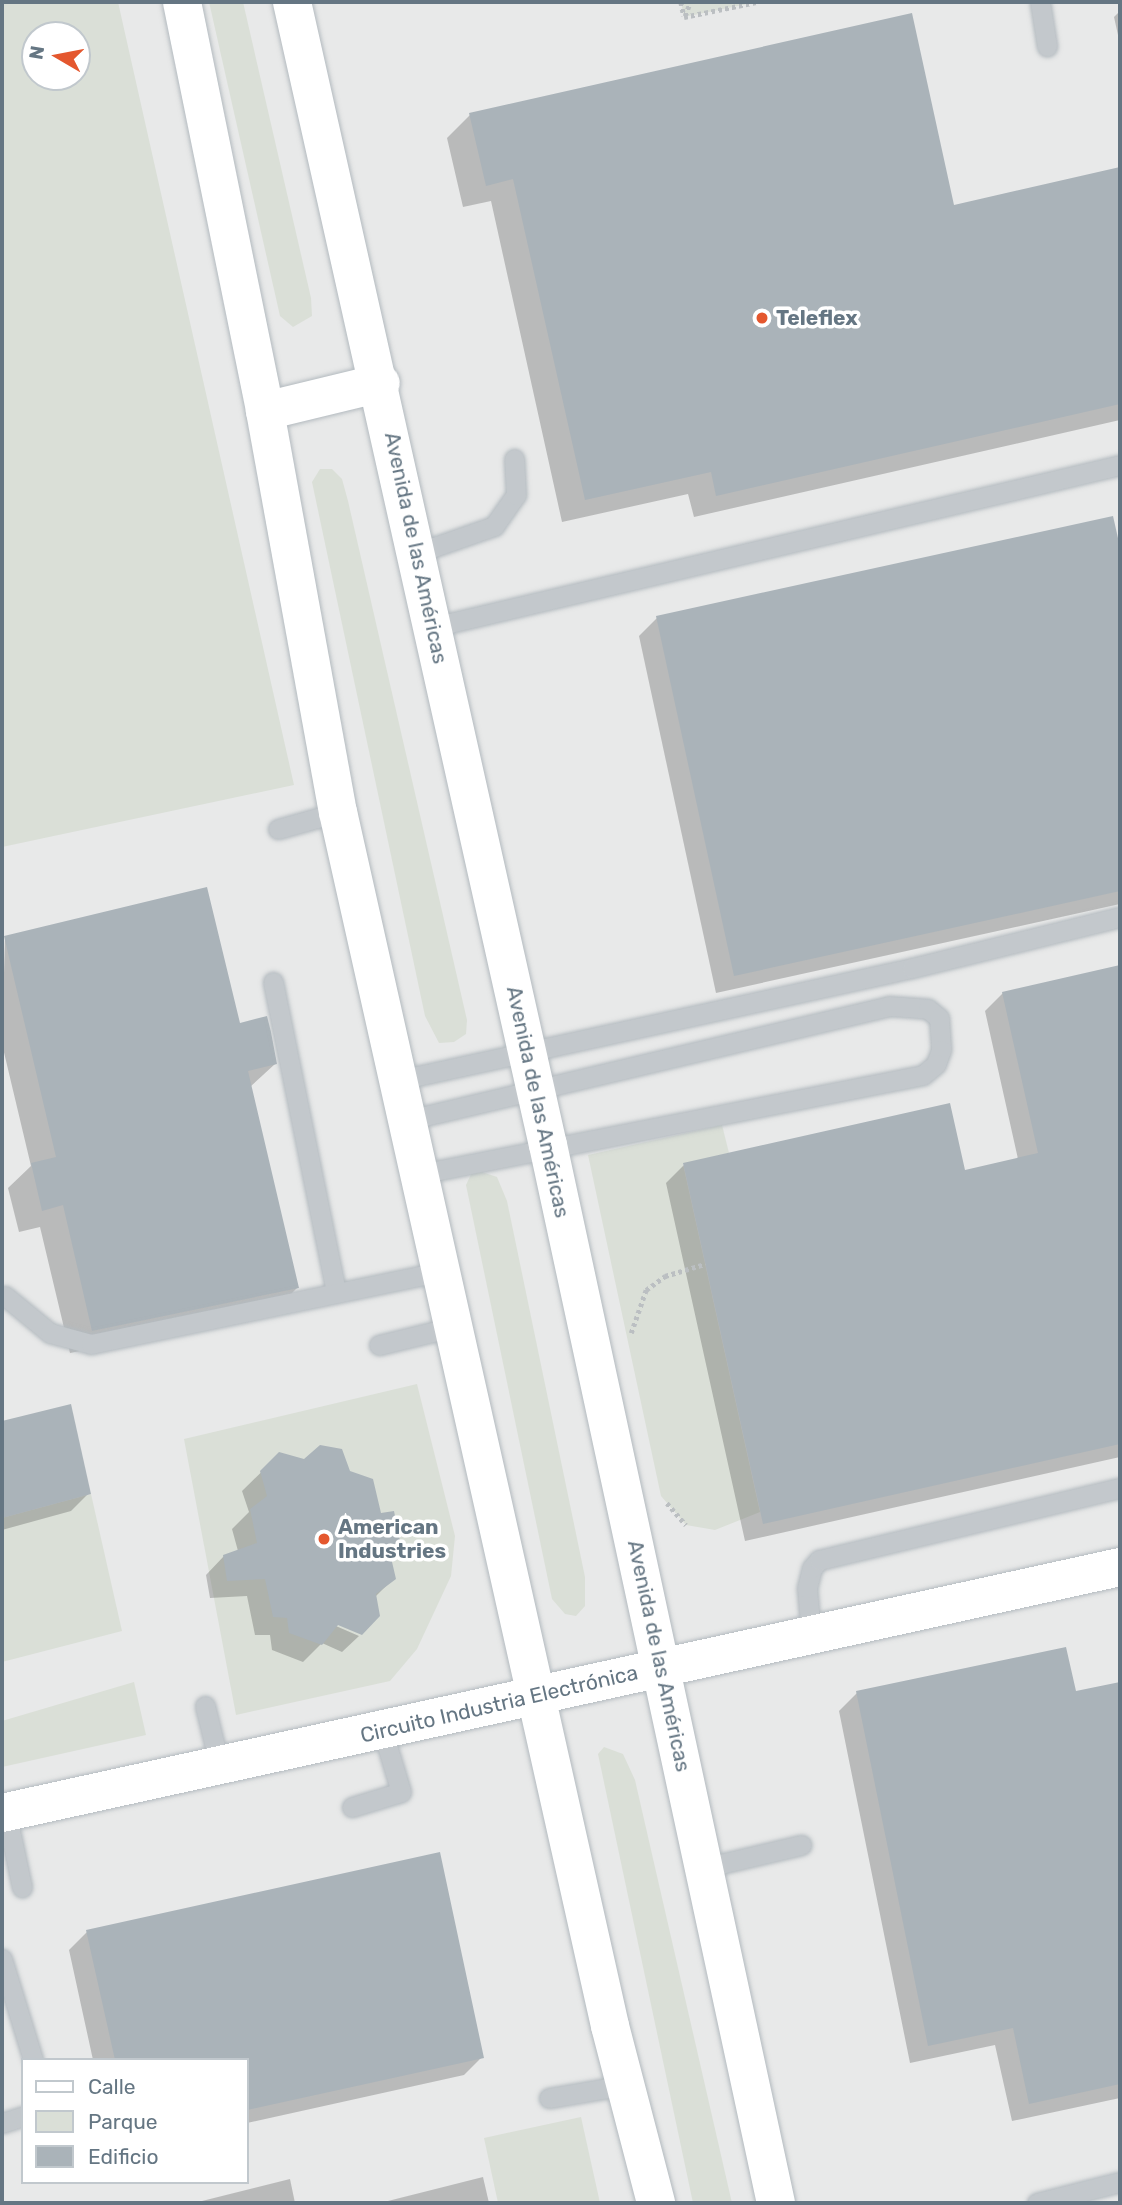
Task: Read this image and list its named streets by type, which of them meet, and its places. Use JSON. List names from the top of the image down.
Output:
{
  "streets": {
    "main road": ["Avenida de las Américas", "Circuito Industria Electrónica"]
  },
  "crossings": [
    ["Avenida de las Américas", "Circuito Industria Electrónica"]
  ],
  "places": ["Teleflex", "American Industries"],
  "legend": ["Calle", "Parque", "Edificio"],
  "north": "left"
}
